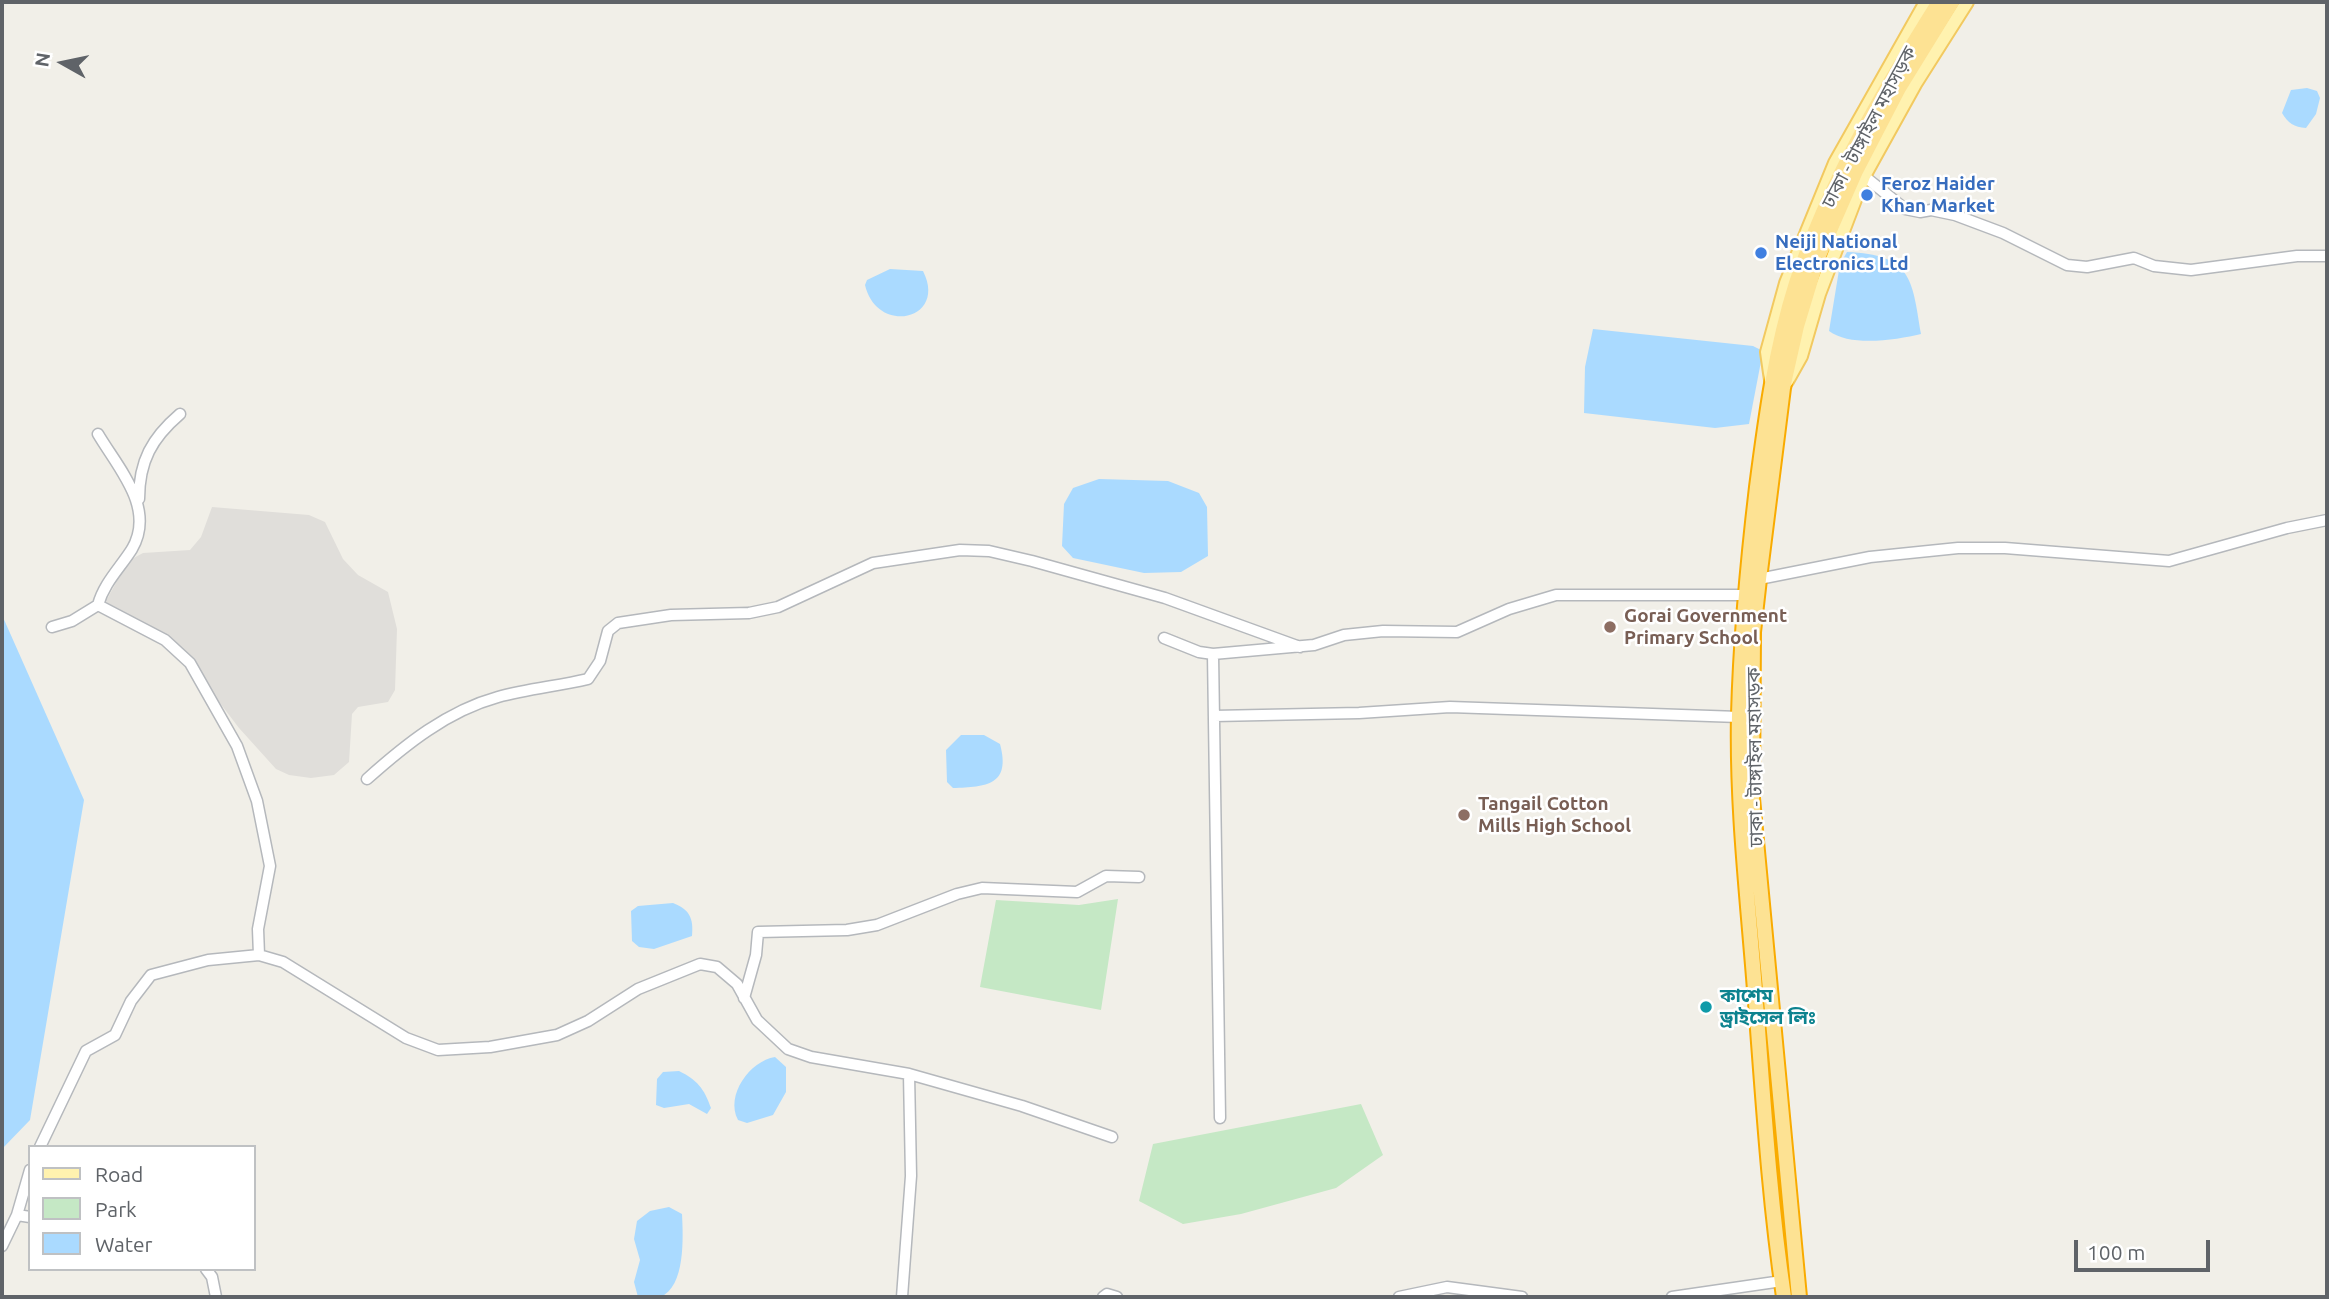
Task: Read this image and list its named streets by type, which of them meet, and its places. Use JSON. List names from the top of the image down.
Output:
{
  "streets": {
    "highway": ["ঢাকা - টাঙ্গাইল মহাসড়ক"]
  },
  "places": [
    "Feroz Haider Khan Market",
    "Neiji National Electronics Ltd",
    "Gorai Government Primary School",
    "Tangail Cotton Mills High School",
    "কাশেম ড্রাইসেল লিঃ"
  ],
  "legend": ["Road", "Park", "Water"],
  "scale_bar": "100 m",
  "north": "left"
}
